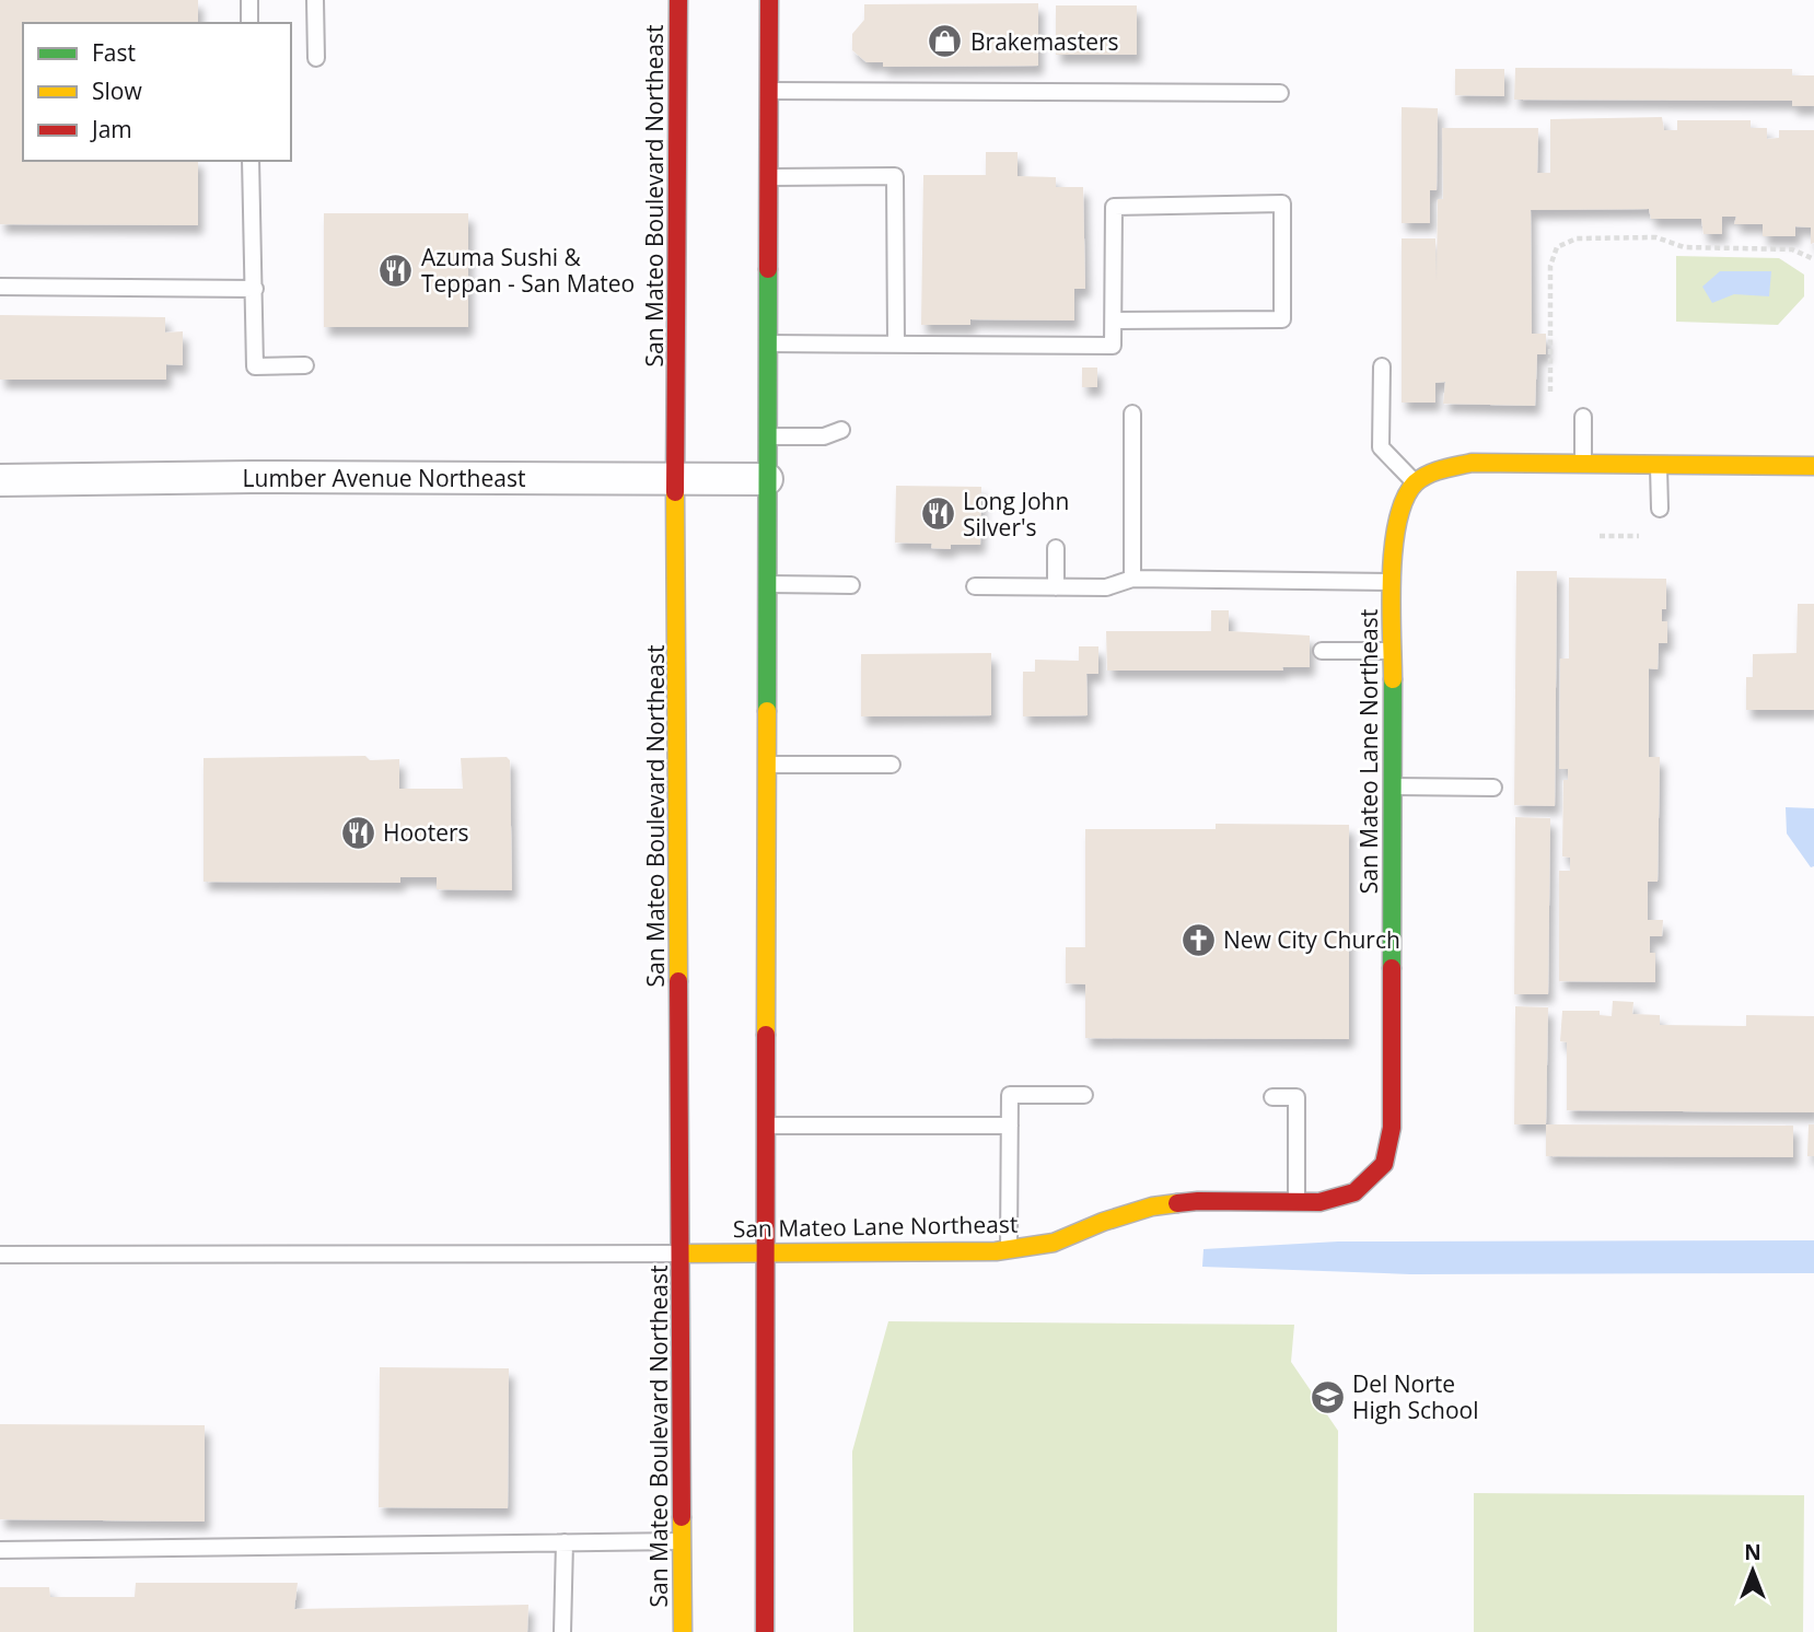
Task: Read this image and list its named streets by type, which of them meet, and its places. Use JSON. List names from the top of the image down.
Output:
{
  "streets": {
    "main road": ["San Mateo Boulevard Northeast", "San Mateo Lane Northeast"],
    "street": ["Lumber Avenue Northeast"]
  },
  "crossings": [
    ["San Mateo Boulevard Northeast", "Lumber Avenue Northeast"],
    ["San Mateo Boulevard Northeast", "San Mateo Lane Northeast"]
  ],
  "places": {
    "shop": ["Brakemasters"],
    "restaurant": ["Azuma Sushi & Teppan - San Mateo", "Long John Silver's", "Hooters"],
    "church": ["New City Church"],
    "school or university": ["Del Norte High School"]
  },
  "legend": ["Fast", "Slow", "Jam"],
  "north": "top"
}
